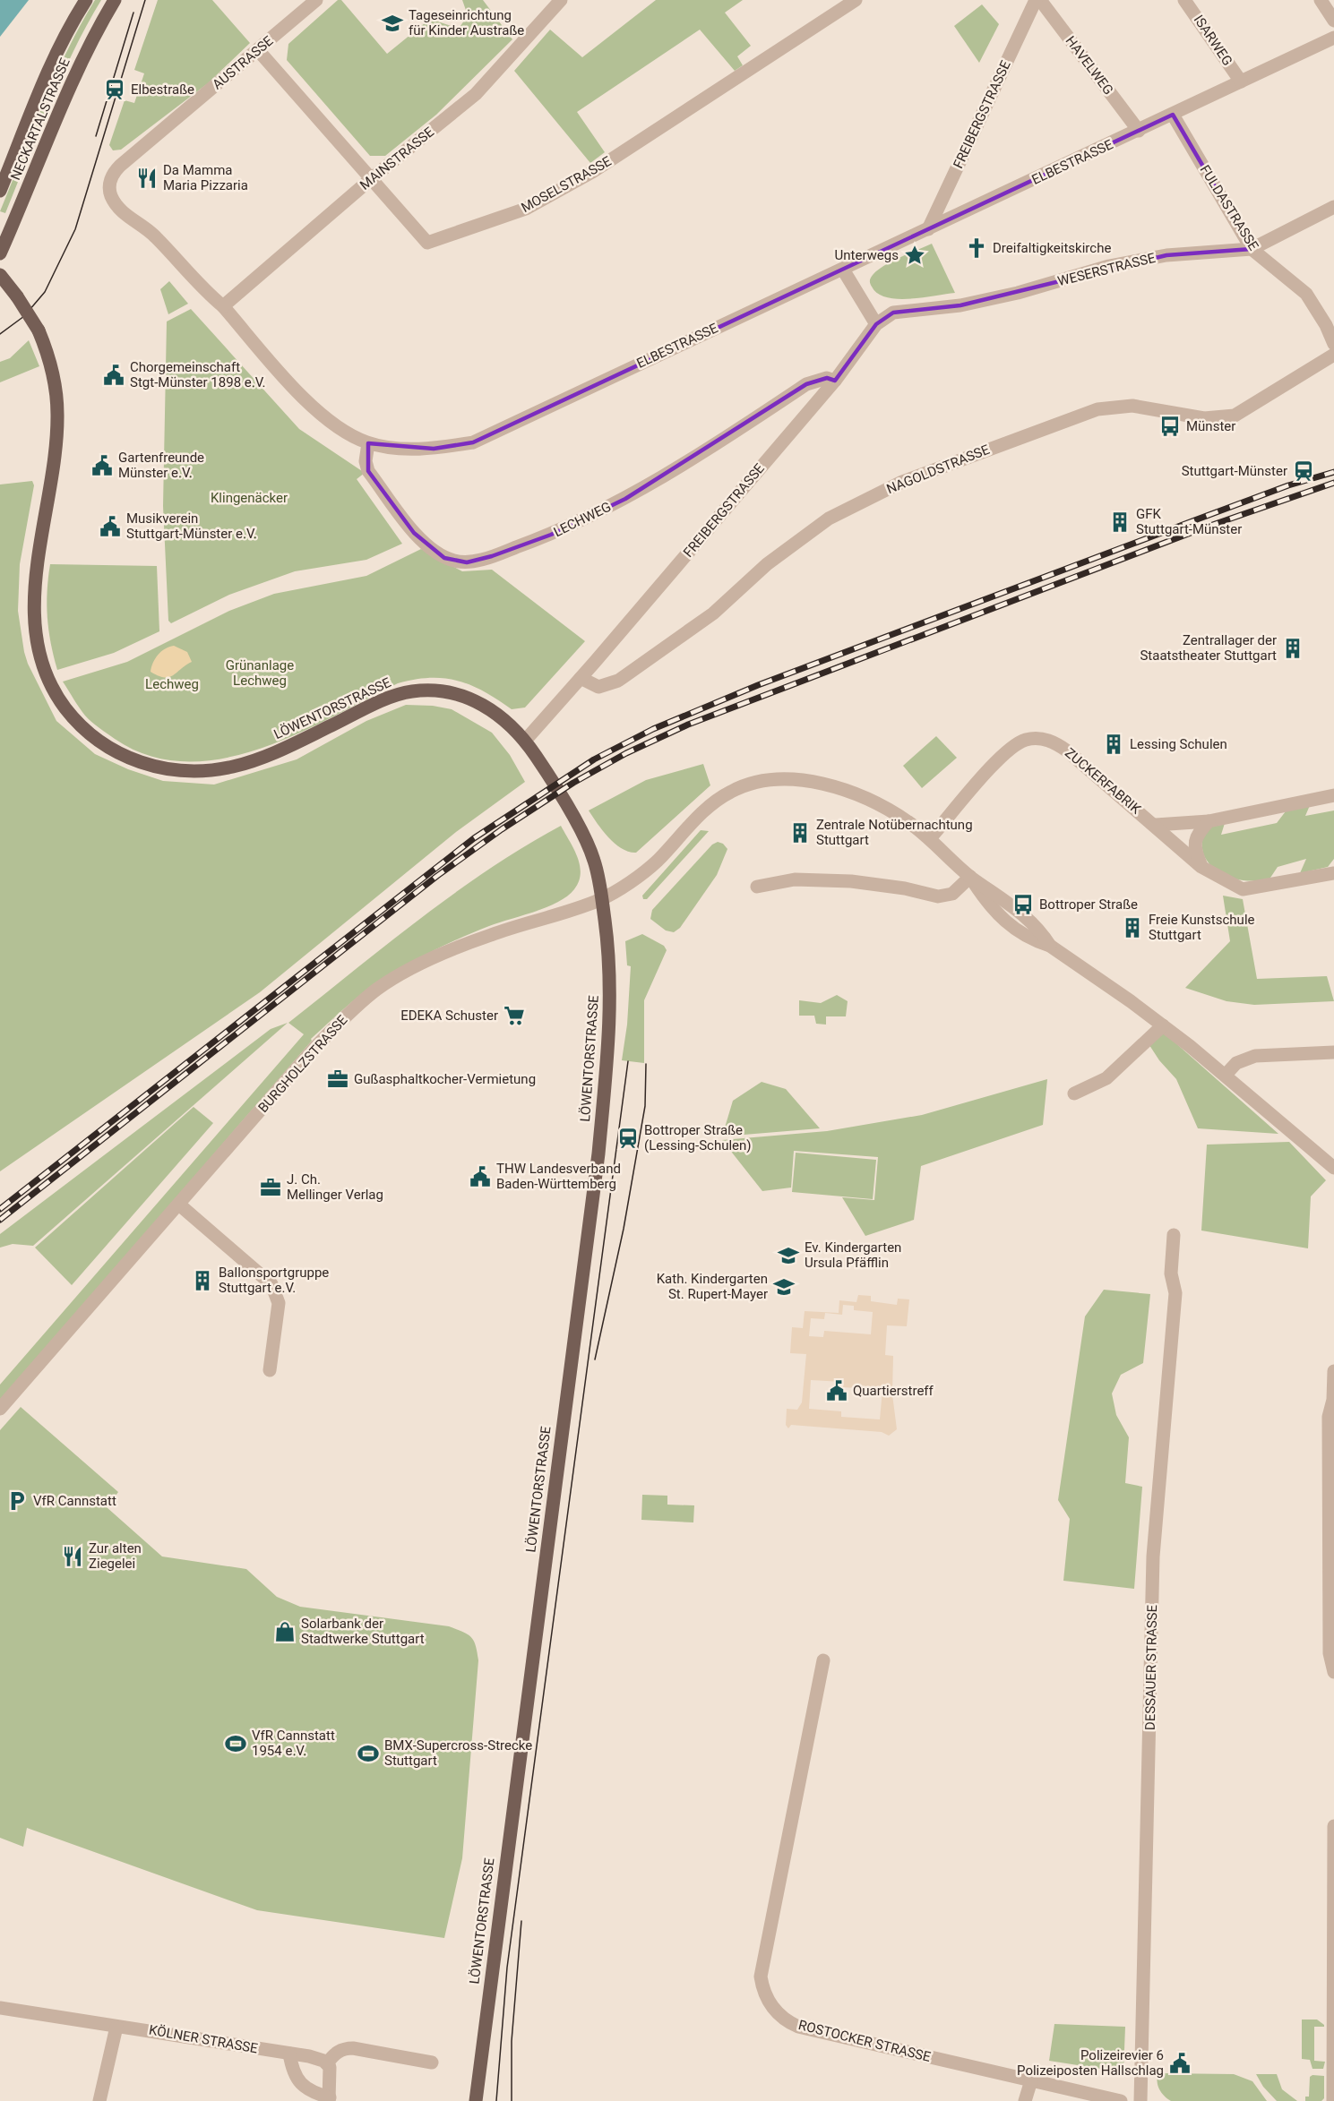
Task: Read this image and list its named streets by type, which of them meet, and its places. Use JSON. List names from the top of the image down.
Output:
{
  "streets": {
    "main road": ["NECKARTALSTRASSE", "LÖWENTORSTRASSE"],
    "street": [
      "ISARWEG",
      "AUSTRASSE",
      "HAVELWEG",
      "FREIBERGSTRASSE",
      "MAINSTRASSE",
      "ELBESTRASSE",
      "MOSELSTRASSE",
      "FULDASTRASSE",
      "WESERSTRASSE",
      "NAGOLDSTRASSE",
      "LECHWEG",
      "ZUCKERFABRIK",
      "BURGHOLZSTRASSE",
      "DESSAUER STRASSE",
      "KÖLNER STRASSE",
      "ROSTOCKER STRASSE"
    ]
  },
  "crossings": [
    ["ISARWEG", "ELBESTRASSE"],
    ["AUSTRASSE", "ELBESTRASSE"],
    ["AUSTRASSE", "MOSELSTRASSE"],
    ["HAVELWEG", "ELBESTRASSE"],
    ["FREIBERGSTRASSE", "ELBESTRASSE"],
    ["FREIBERGSTRASSE", "WESERSTRASSE"],
    ["FREIBERGSTRASSE", "NAGOLDSTRASSE"],
    ["FREIBERGSTRASSE", "LECHWEG"],
    ["FREIBERGSTRASSE", "LÖWENTORSTRASSE"],
    ["MAINSTRASSE", "ELBESTRASSE"],
    ["MAINSTRASSE", "MOSELSTRASSE"],
    ["ELBESTRASSE", "FULDASTRASSE"],
    ["ELBESTRASSE", "LECHWEG"],
    ["FULDASTRASSE", "WESERSTRASSE"],
    ["LÖWENTORSTRASSE", "BURGHOLZSTRASSE"]
  ],
  "parks": ["Klingenäcker", "Grünanlage Lechweg", "Lechweg"],
  "places": {
    "school or university": ["Tageseinrichtung für Kinder Austraße", "Ev. Kindergarten Ursula Pfäfflin", "Kath. Kindergarten St. Rupert-Mayer"],
    "station": ["Elbestraße", "Stuttgart-Münster", "Bottroper Straße (Lessing-Schulen)"],
    "restaurant": ["Da Mamma Maria Pizzaria", "Zur alten Ziegelei"],
    "church": ["Dreifaltigkeitskirche"],
    "place": ["Unterwegs"],
    "public building": [
      "Chorgemeinschaft Stgt-Münster 1898 e.V.",
      "Gartenfreunde Münster e.V.",
      "Musikverein Stuttgart-Münster e.V.",
      "THW Landesverband Baden-Württemberg",
      "Quartierstreff",
      "Polizeirevier 6 Polizeiposten Hallschlag"
    ],
    "bus stop": ["Münster", "Bottroper Straße"],
    "building": [
      "GFK Stuttgart-Münster",
      "Zentrallager der Staatstheater Stuttgart",
      "Lessing Schulen",
      "Zentrale Notübernachtung Stuttgart",
      "Freie Kunstschule Stuttgart",
      "Ballonsportgruppe Stuttgart e.V."
    ],
    "supermarket": ["EDEKA Schuster"],
    "office": ["Gußasphaltkocher-Vermietung", "J. Ch. Mellinger Verlag"],
    "parking": ["VfR Cannstatt"],
    "shop": ["Solarbank der Stadtwerke Stuttgart"],
    "sports": ["VfR Cannstatt 1954 e.V.", "BMX-Supercross-Strecke Stuttgart"]
  }
}
